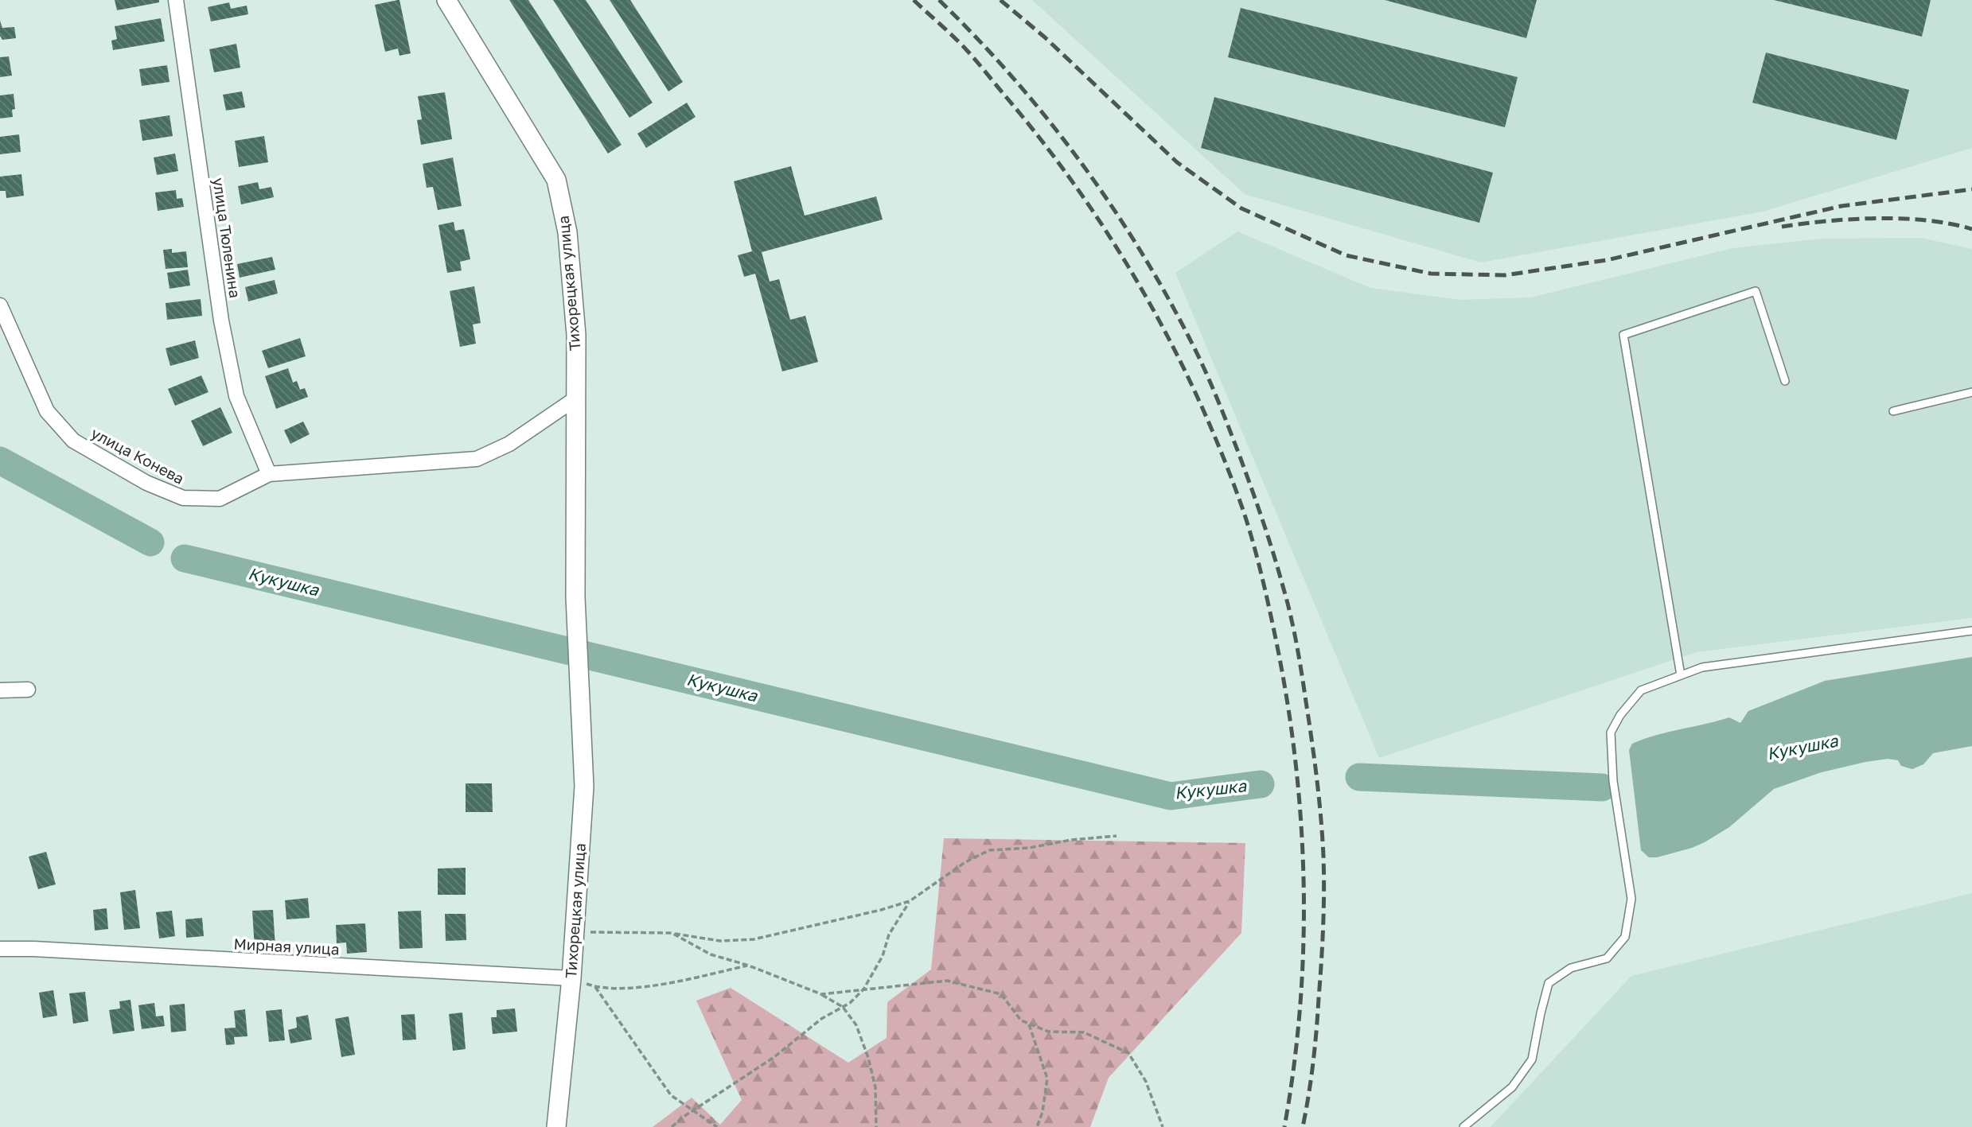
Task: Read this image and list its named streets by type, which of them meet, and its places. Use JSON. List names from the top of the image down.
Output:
{
  "streets": {
    "street": [
      "улица Тюленина",
      "Тихорецкая улица",
      "улица Конева",
      "Мирная улица"
    ]
  },
  "crossings": [
    ["улица Тюленина", "улица Конева"],
    ["Тихорецкая улица", "Мирная улица"]
  ],
  "water": ["Кукушка"]
}
